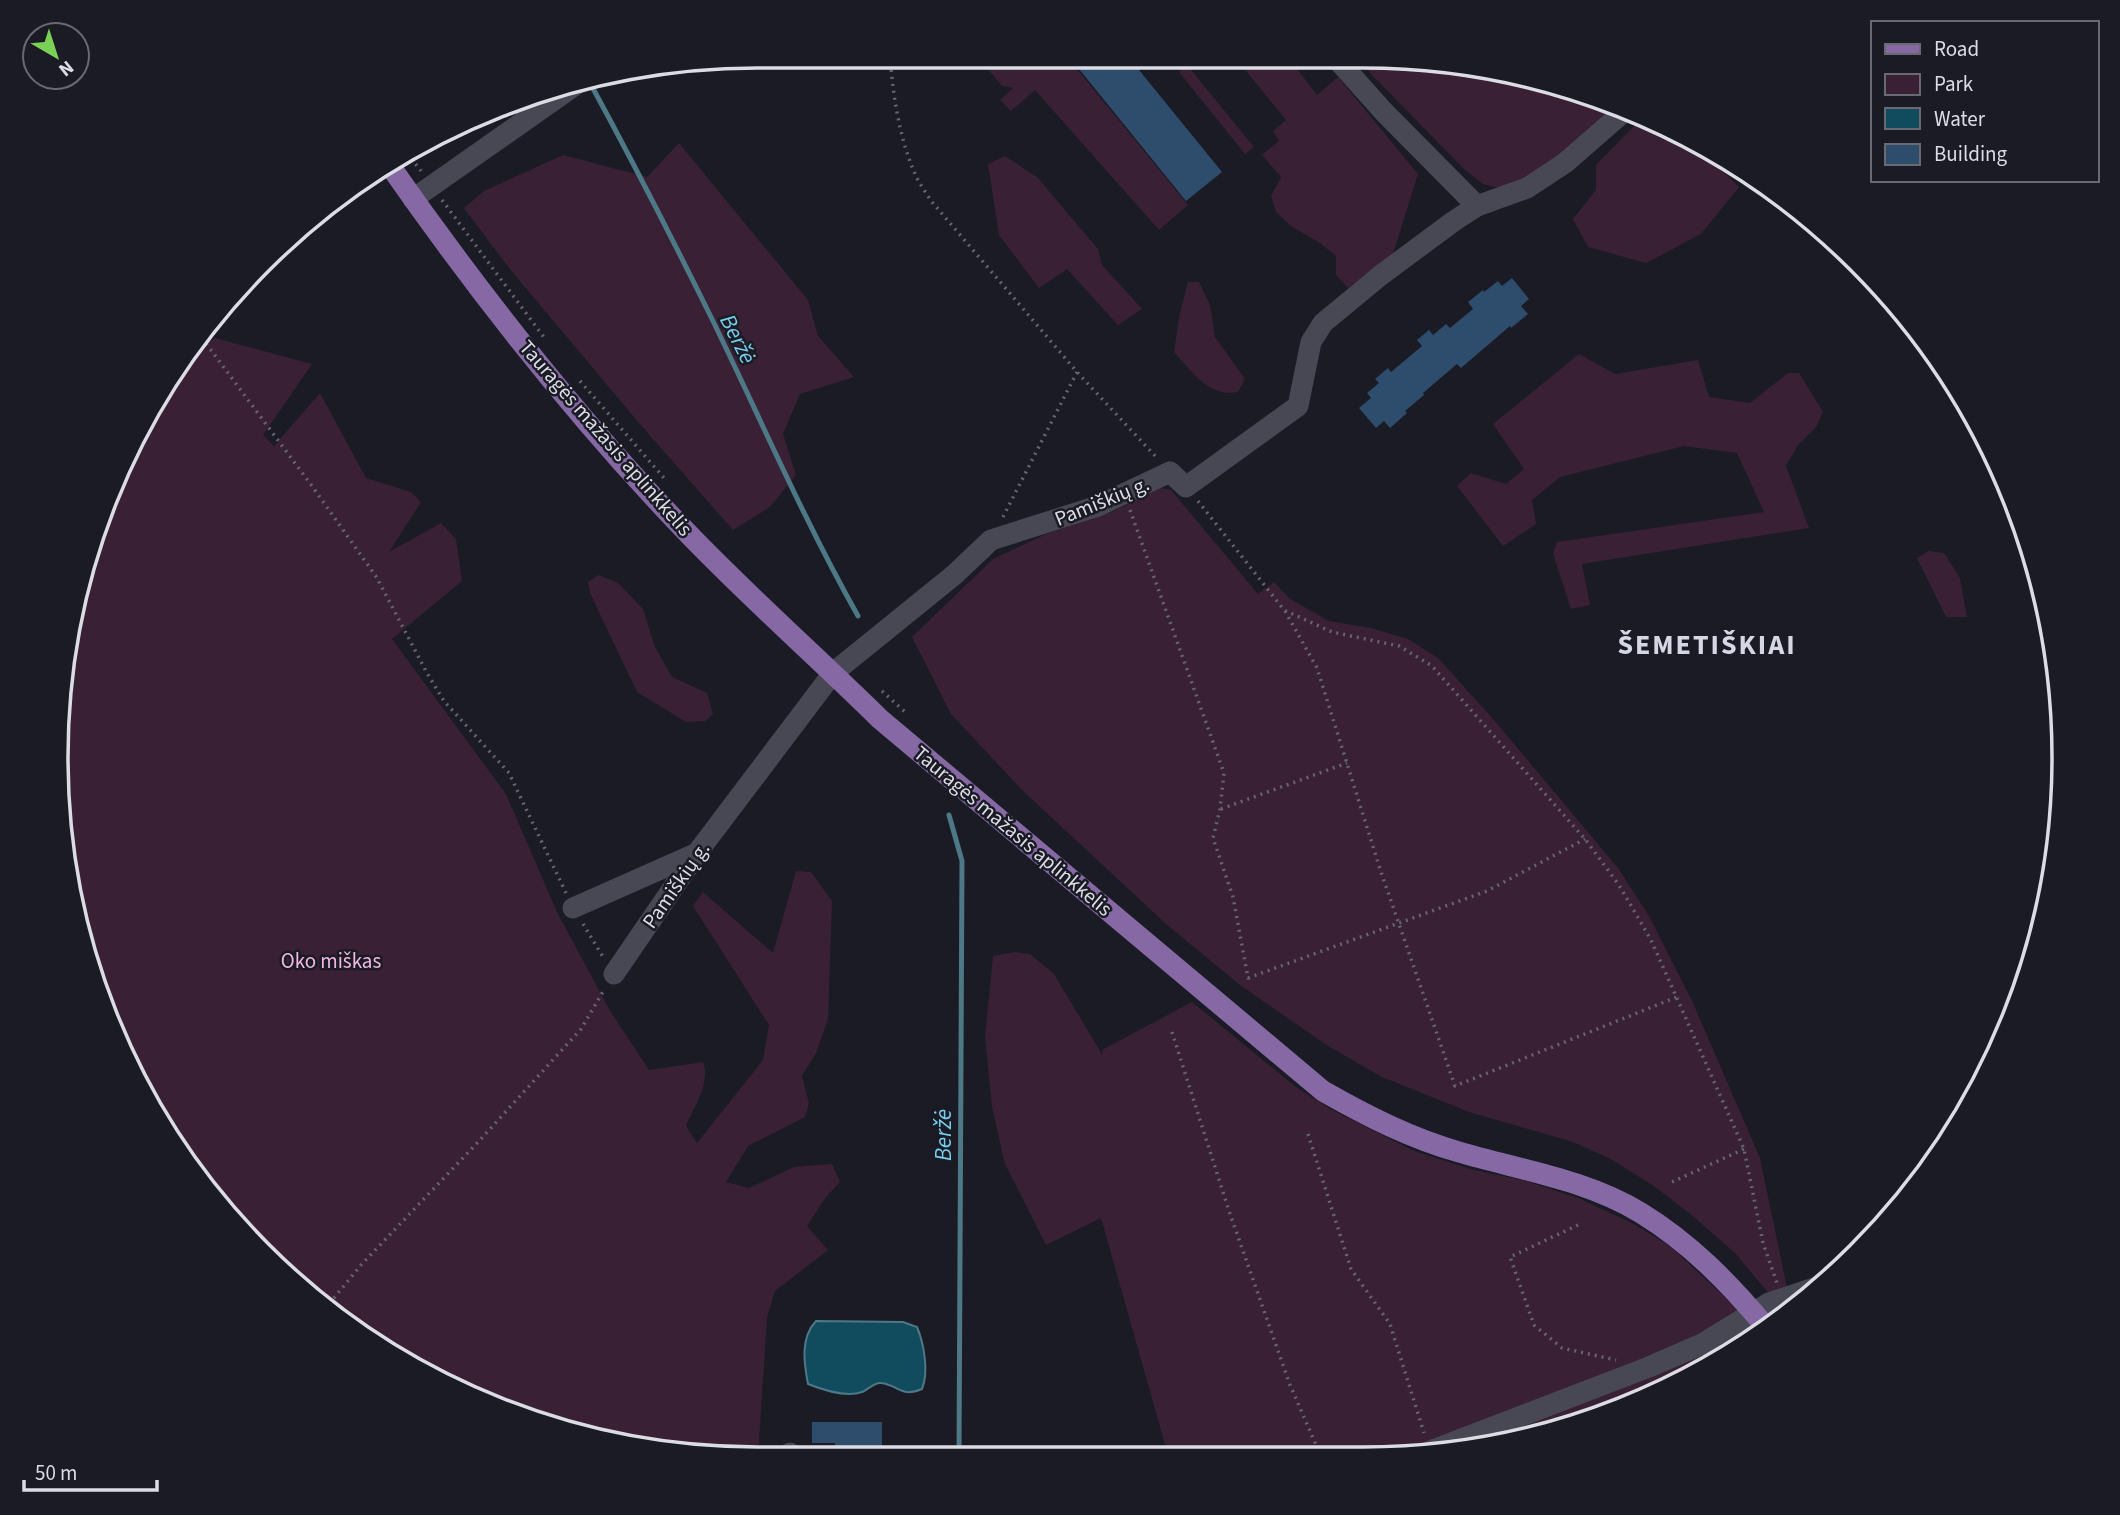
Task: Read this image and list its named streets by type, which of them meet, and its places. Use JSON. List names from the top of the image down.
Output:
{
  "streets": {
    "main road": ["Tauragės mažasis aplinkkelis"],
    "street": ["Pamiškių g."]
  },
  "crossings": [
    ["Tauragės mažasis aplinkkelis", "Pamiškių g."]
  ],
  "districts": ["ŠEMETIŠKIAI"],
  "water": ["Beržė"],
  "parks": ["Oko miškas"],
  "legend": [
    "Road",
    "Park",
    "Water",
    "Building"
  ],
  "scale_bar": "50 m",
  "north": "bottom right"
}
